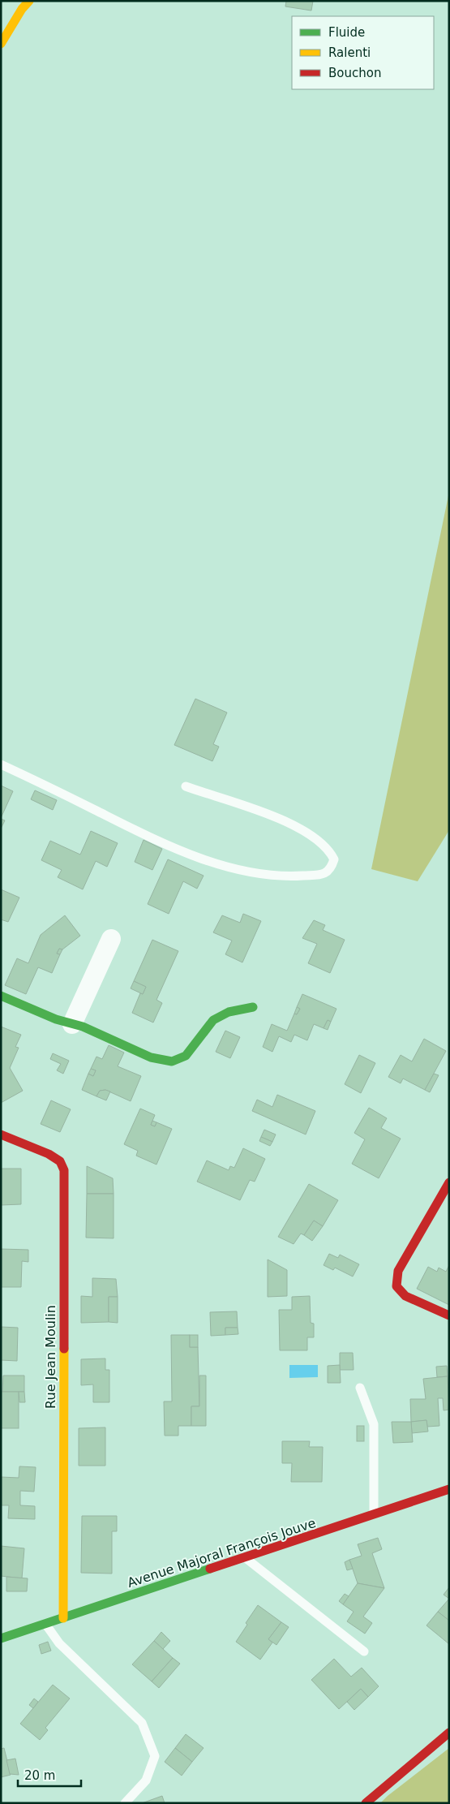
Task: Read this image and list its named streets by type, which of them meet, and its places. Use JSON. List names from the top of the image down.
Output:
{
  "streets": {
    "street": ["Rue Jean Moulin", "Avenue Majoral François Jouve"]
  },
  "crossings": [
    ["Rue Jean Moulin", "Avenue Majoral François Jouve"]
  ],
  "legend": ["Fluide", "Ralenti", "Bouchon"],
  "scale_bar": "20 m"
}
